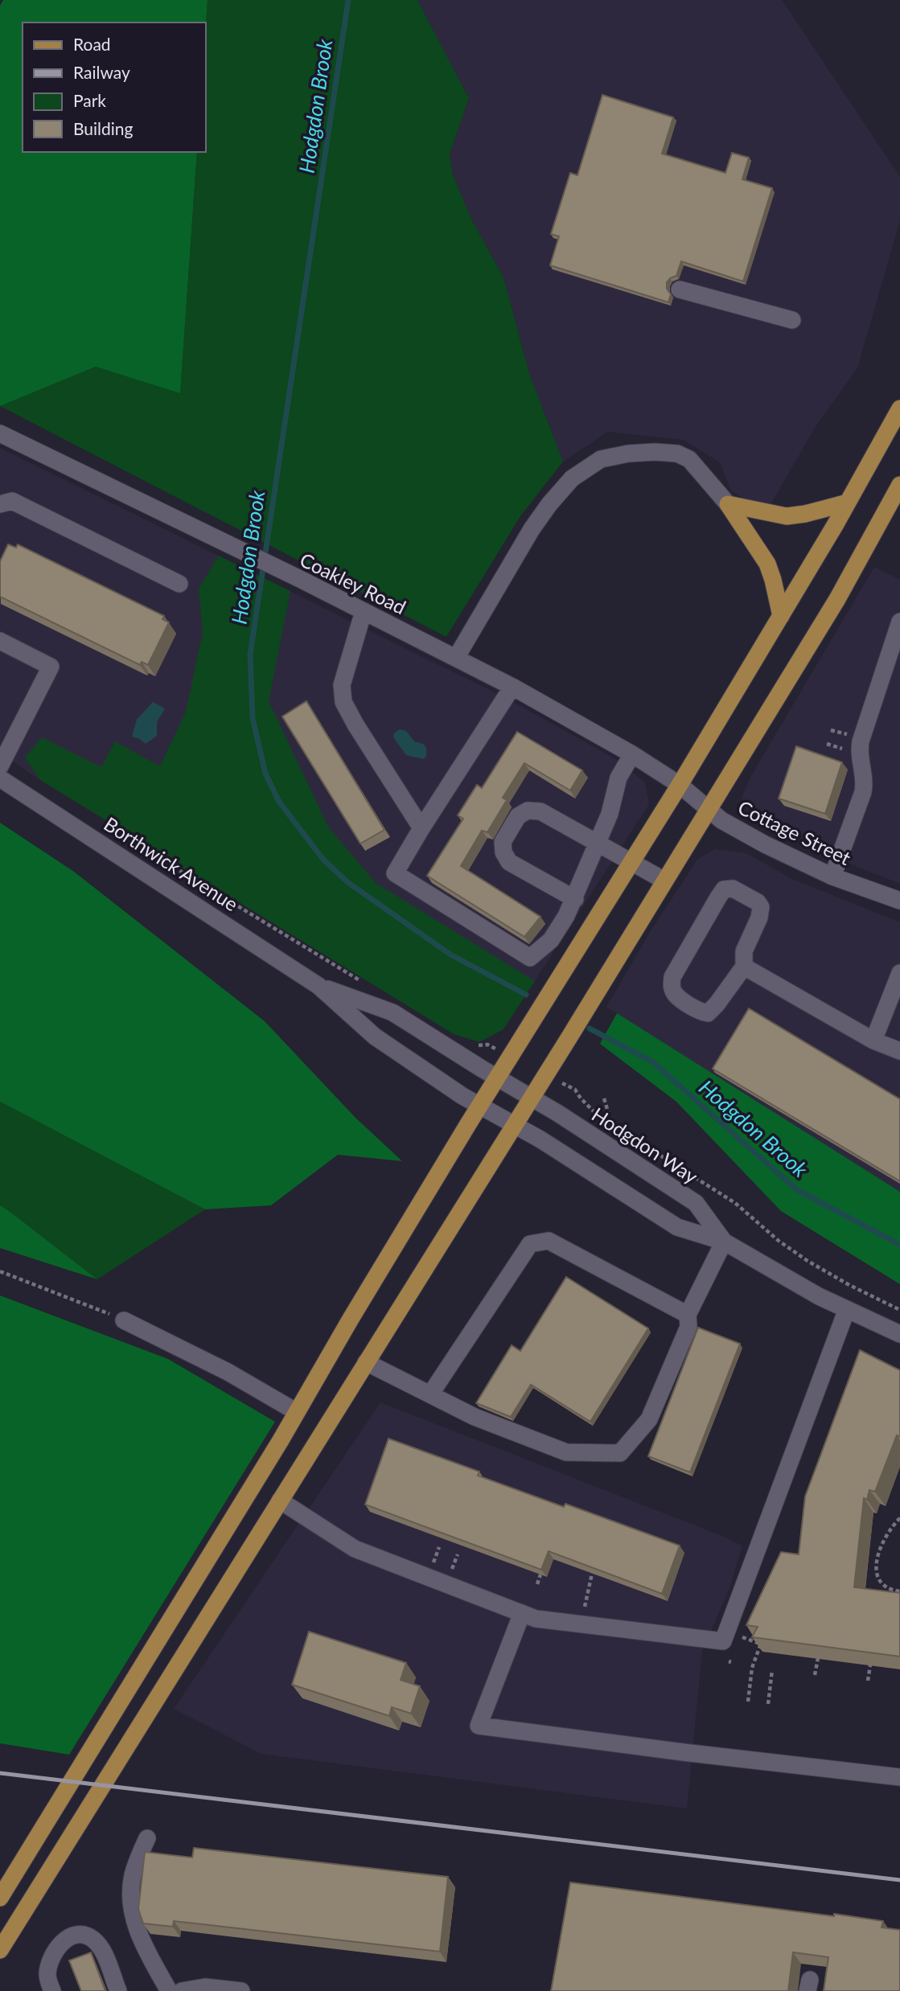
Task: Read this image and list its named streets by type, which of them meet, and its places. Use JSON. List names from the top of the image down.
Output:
{
  "streets": {
    "street": [
      "Coakley Road",
      "Cottage Street",
      "Borthwick Avenue",
      "Hodgdon Way"
    ]
  },
  "crossings": [
    ["Coakley Road", "Cottage Street"],
    ["Borthwick Avenue", "Hodgdon Way"]
  ],
  "water": ["Hodgdon Brook"],
  "legend": [
    "Road",
    "Railway",
    "Park",
    "Building"
  ]
}
